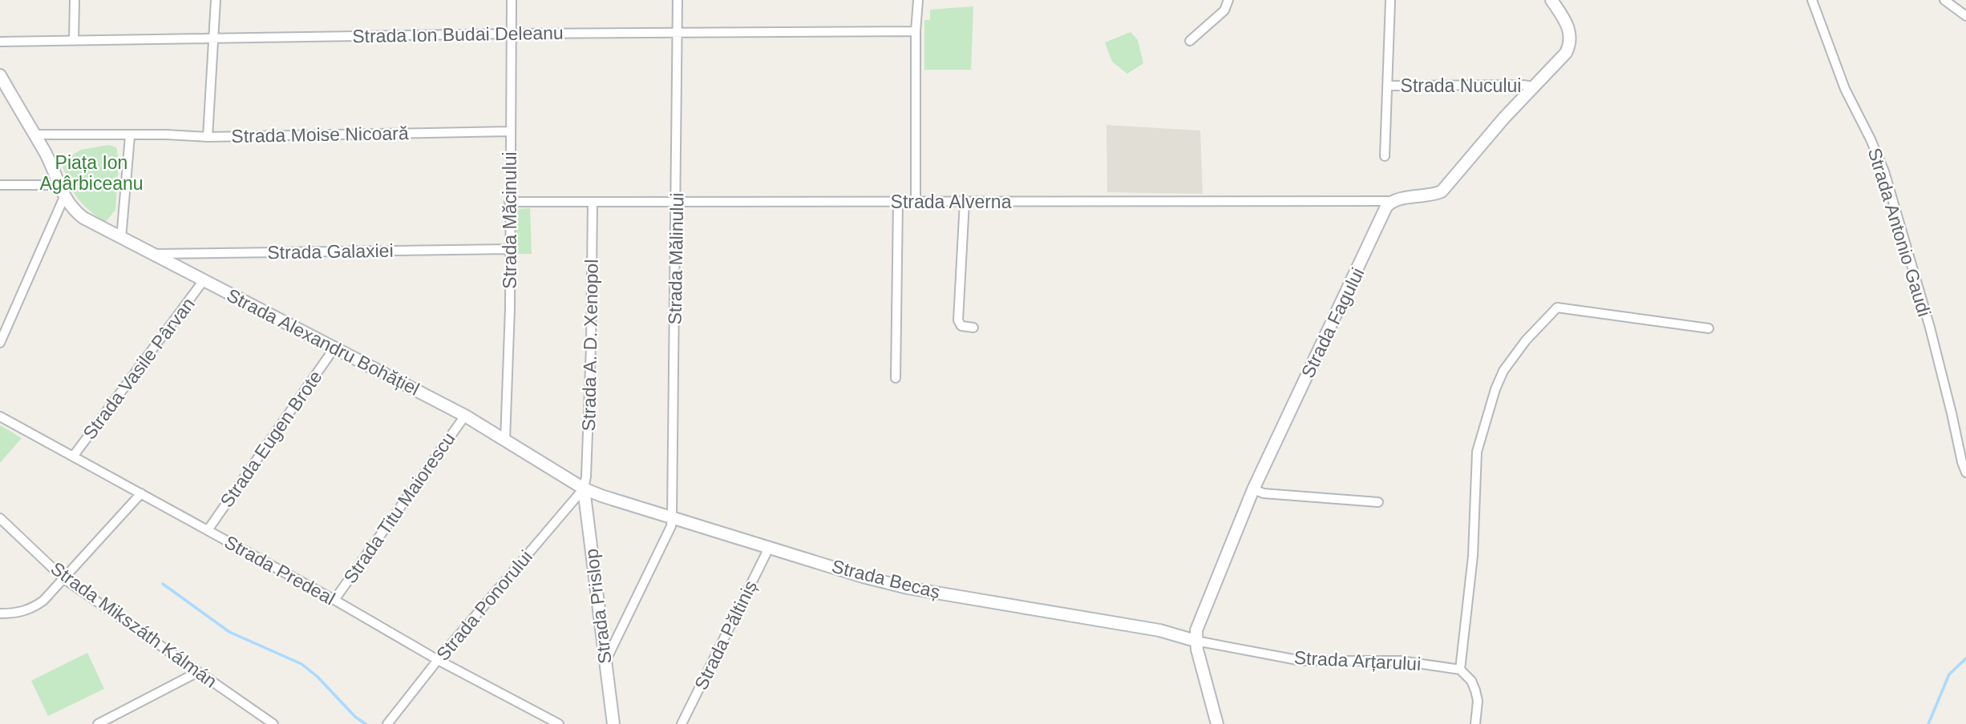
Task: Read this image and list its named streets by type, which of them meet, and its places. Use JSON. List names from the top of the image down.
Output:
{
  "streets": {
    "main road": [
      "Strada Fagului",
      "Strada Alexandru Bohățiel",
      "Strada Becaș",
      "Strada Prislop"
    ],
    "street": [
      "Strada Ion Budai Deleanu",
      "Strada Nucului",
      "Strada Moise Nicoară",
      "Strada Alverna",
      "Strada Măcinului",
      "Strada Antonio Gaudi",
      "Strada Galaxiei",
      "Strada Mălinului",
      "Strada A. D. Xenopol",
      "Strada Vasile Pârvan",
      "Strada Eugen Brote",
      "Strada Titu Maiorescu",
      "Strada Predeal",
      "Strada Ponorului",
      "Strada Mikszáth Kálmán",
      "Strada Păltiniș",
      "Strada Arțarului"
    ]
  },
  "crossings": [
    ["Strada Ion Budai Deleanu", "Strada Măcinului"],
    ["Strada Ion Budai Deleanu", "Strada Mălinului"],
    ["Strada Moise Nicoară", "Strada Măcinului"],
    ["Strada Alverna", "Strada Măcinului"],
    ["Strada Alverna", "Strada Mălinului"],
    ["Strada Alverna", "Strada Fagului"],
    ["Strada Alverna", "Strada A. D. Xenopol"],
    ["Strada Măcinului", "Strada Galaxiei"],
    ["Strada Măcinului", "Strada Alexandru Bohățiel"],
    ["Strada Galaxiei", "Strada Alexandru Bohățiel"],
    ["Strada Mălinului", "Strada Becaș"],
    ["Strada Mălinului", "Strada Prislop"],
    ["Strada Fagului", "Strada Becaș"],
    ["Strada Fagului", "Strada Arțarului"],
    ["Strada Alexandru Bohățiel", "Strada A. D. Xenopol"],
    ["Strada Alexandru Bohățiel", "Strada Vasile Pârvan"],
    ["Strada Alexandru Bohățiel", "Strada Eugen Brote"],
    ["Strada Alexandru Bohățiel", "Strada Titu Maiorescu"],
    ["Strada Alexandru Bohățiel", "Strada Becaș"],
    ["Strada Alexandru Bohățiel", "Strada Ponorului"],
    ["Strada Alexandru Bohățiel", "Strada Prislop"],
    ["Strada A. D. Xenopol", "Strada Becaș"],
    ["Strada A. D. Xenopol", "Strada Ponorului"],
    ["Strada A. D. Xenopol", "Strada Prislop"],
    ["Strada Vasile Pârvan", "Strada Predeal"],
    ["Strada Eugen Brote", "Strada Predeal"],
    ["Strada Titu Maiorescu", "Strada Predeal"],
    ["Strada Predeal", "Strada Ponorului"],
    ["Strada Becaș", "Strada Ponorului"],
    ["Strada Becaș", "Strada Prislop"],
    ["Strada Becaș", "Strada Păltiniș"],
    ["Strada Becaș", "Strada Arțarului"],
    ["Strada Ponorului", "Strada Prislop"]
  ],
  "parks": ["Piața Ion Agârbiceanu"]
}
